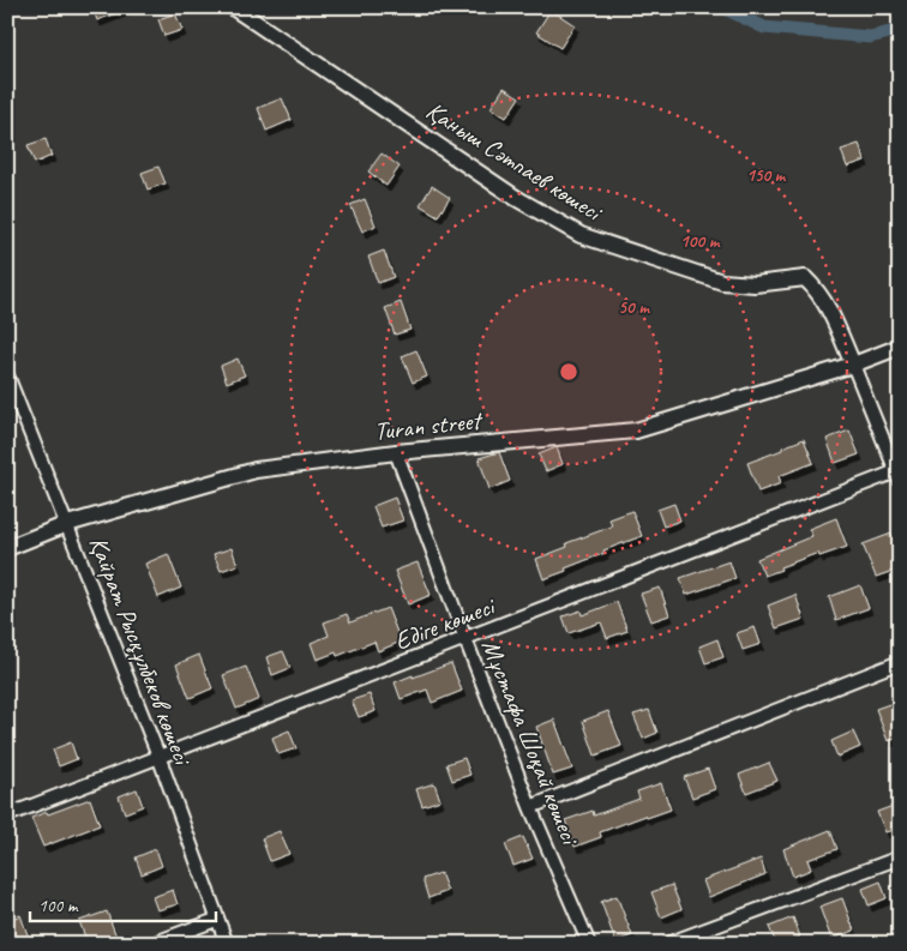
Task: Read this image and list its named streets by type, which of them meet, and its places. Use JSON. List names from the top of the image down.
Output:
{
  "streets": {
    "street": [
      "Қаныш Сәтпаев көшесі",
      "Turan street",
      "Едіге көшесі",
      "Қайрат Рысқұлбеков көшесі",
      "Мұстафа Шоқай көшесі"
    ]
  },
  "crossings": [
    ["Қаныш Сәтпаев көшесі", "Turan street"],
    ["Turan street", "Қайрат Рысқұлбеков көшесі"],
    ["Turan street", "Мұстафа Шоқай көшесі"],
    ["Едіге көшесі", "Қайрат Рысқұлбеков көшесі"],
    ["Едіге көшесі", "Мұстафа Шоқай көшесі"]
  ],
  "scale_bar": "100 m",
  "rings": ["150 m", "100 m", "50 m"]
}
